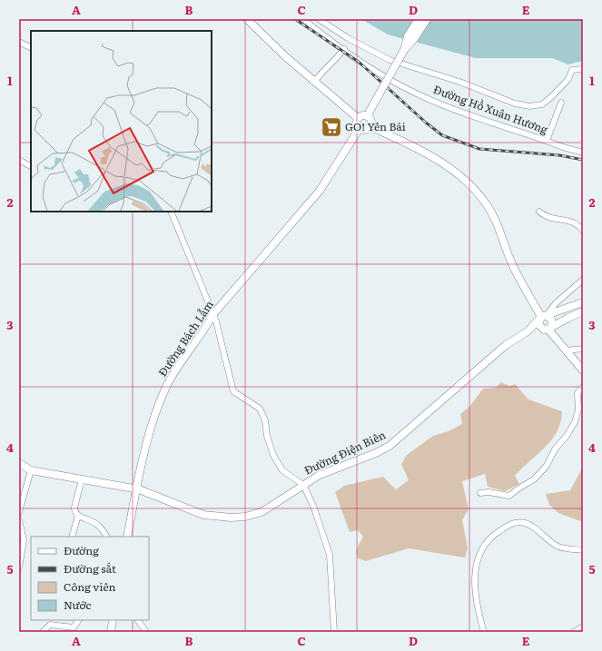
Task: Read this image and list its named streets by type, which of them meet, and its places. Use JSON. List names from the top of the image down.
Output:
{
  "streets": {
    "main road": ["Đường Bách Lẫm", "Đường Điện Biên"],
    "street": ["Đường Hồ Xuân Hương"]
  },
  "crossings": [
    ["Đường Bách Lẫm", "Đường Điện Biên"]
  ],
  "places": {
    "supermarket": ["GO! Yên Bái"]
  },
  "legend": [
    "Đường",
    "Đường sắt",
    "Công viên",
    "Nước"
  ],
  "grid": {
    "columns": [
      "A",
      "B",
      "C",
      "D",
      "E"
    ],
    "rows": [
      "1",
      "2",
      "3",
      "4",
      "5"
    ]
  }
}
